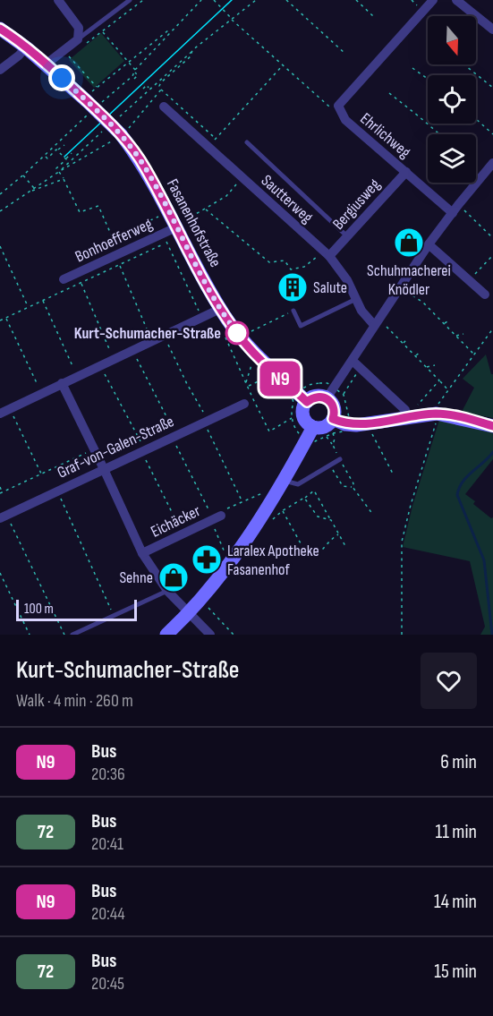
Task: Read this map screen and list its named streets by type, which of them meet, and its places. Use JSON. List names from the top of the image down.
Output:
{
  "streets": {
    "street": [
      "Ehrlichweg",
      "Sautterweg",
      "Bergiusweg",
      "Fasanenhofstraße",
      "Bonhoefferweg",
      "Graf-von-Galen-Straße",
      "Eichäcker"
    ]
  },
  "crossings": [
    ["Ehrlichweg", "Bergiusweg"],
    ["Sautterweg", "Bergiusweg"],
    ["Fasanenhofstraße", "Bonhoefferweg"]
  ],
  "places": {
    "shop": ["Schuhmacherei Knödler", "Sehne"],
    "building": ["Salute"],
    "other": ["Kurt-Schumacher-Straße"],
    "pharmacy": ["Laralex Apotheke Fasanenhof"]
  },
  "lines": ["bus line N9"],
  "scale_bar": "100 m",
  "north": "bottom",
  "page": {
    "on_map": "N9",
    "scale": "100 m",
    "heading": ["Kurt-Schumacher-Straße", "Walk · 4 min · 260 m"],
    "list": [
      {
        "mark": "N9",
        "name": "Bus",
        "note": "20:36",
        "value": "6 min"
      },
      {
        "mark": "72",
        "name": "Bus",
        "note": "20:41",
        "value": "11 min"
      },
      {
        "mark": "N9",
        "name": "Bus",
        "note": "20:44",
        "value": "14 min"
      },
      {
        "mark": "72",
        "name": "Bus",
        "note": "20:45",
        "value": "15 min"
      }
    ]
  }
}
